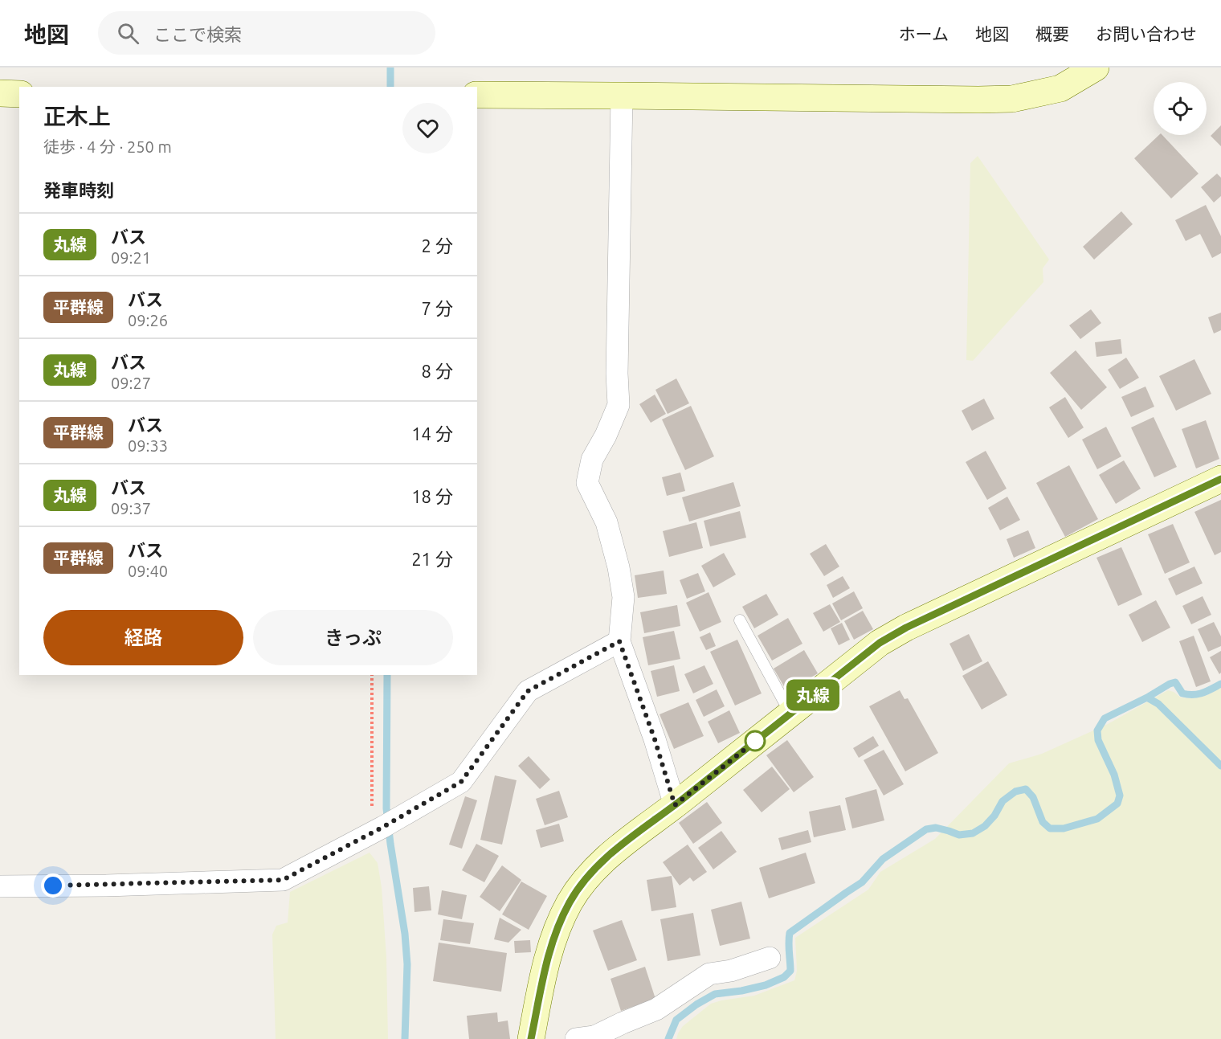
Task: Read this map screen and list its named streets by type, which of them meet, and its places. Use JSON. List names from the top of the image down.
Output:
{
  "lines": ["bus line 丸線"],
  "page": {
    "header": "地図",
    "search": "ここで検索",
    "nav": [
      "ホーム",
      "地図",
      "概要",
      "お問い合わせ"
    ],
    "on_map": "丸線",
    "heading": [
      ["正木上", "徒歩 · 4 分 · 250 m"],
      "発車時刻"
    ],
    "list": [
      {
        "mark": "丸線",
        "name": "バス",
        "note": "09:21",
        "value": "2 分"
      },
      {
        "mark": "平群線",
        "name": "バス",
        "note": "09:26",
        "value": "7 分"
      },
      {
        "mark": "丸線",
        "name": "バス",
        "note": "09:27",
        "value": "8 分"
      },
      {
        "mark": "平群線",
        "name": "バス",
        "note": "09:33",
        "value": "14 分"
      },
      {
        "mark": "丸線",
        "name": "バス",
        "note": "09:37",
        "value": "18 分"
      },
      {
        "mark": "平群線",
        "name": "バス",
        "note": "09:40",
        "value": "21 分"
      }
    ],
    "buttons": ["経路", "きっぷ"]
  }
}
